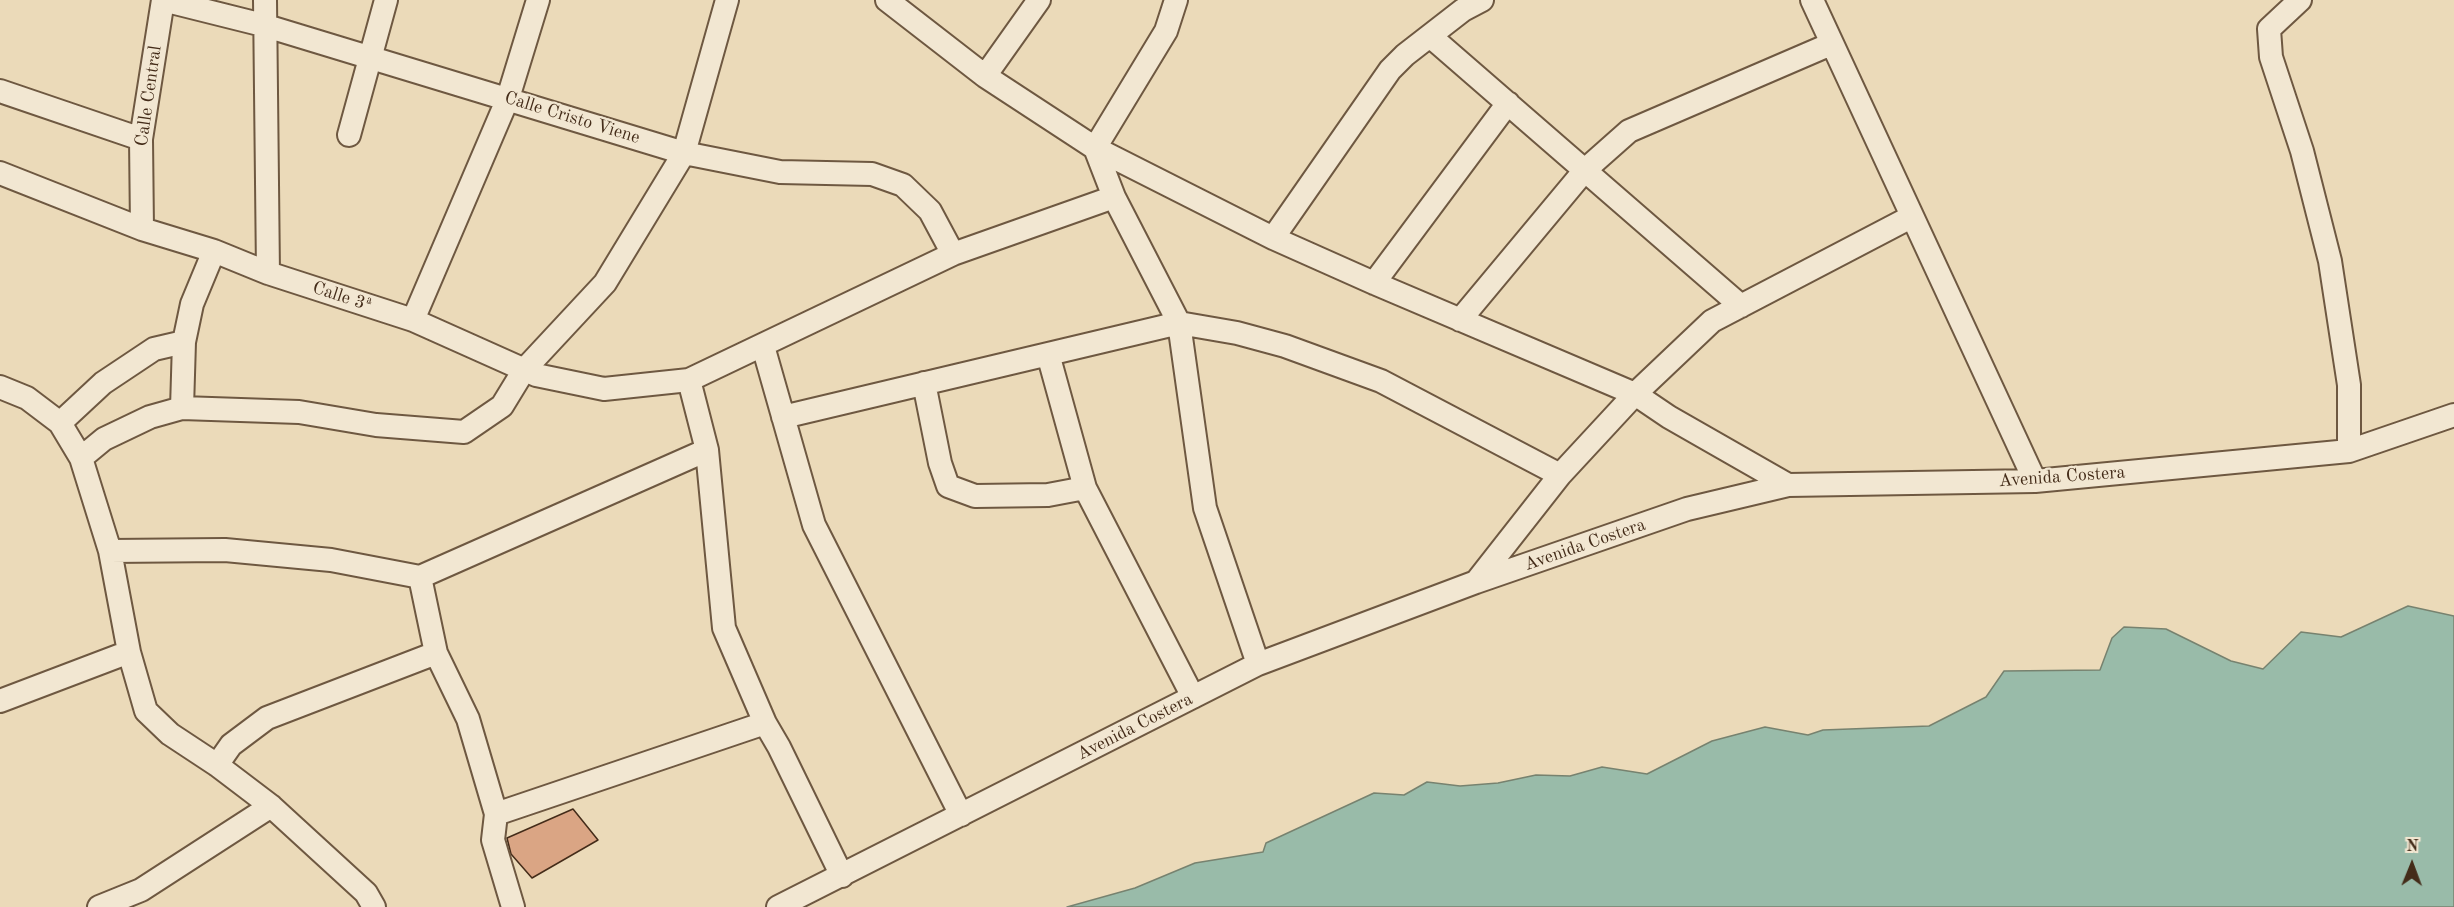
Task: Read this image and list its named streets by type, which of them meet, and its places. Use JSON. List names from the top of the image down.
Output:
{
  "streets": {
    "street": [
      "Calle Central",
      "Calle Cristo Viene",
      "Calle 3ª",
      "Avenida Costera"
    ]
  },
  "crossings": [
    ["Calle Central", "Calle Cristo Viene"],
    ["Calle Central", "Calle 3ª"],
    ["Calle Cristo Viene", "Calle 3ª"]
  ],
  "north": "top"
}
